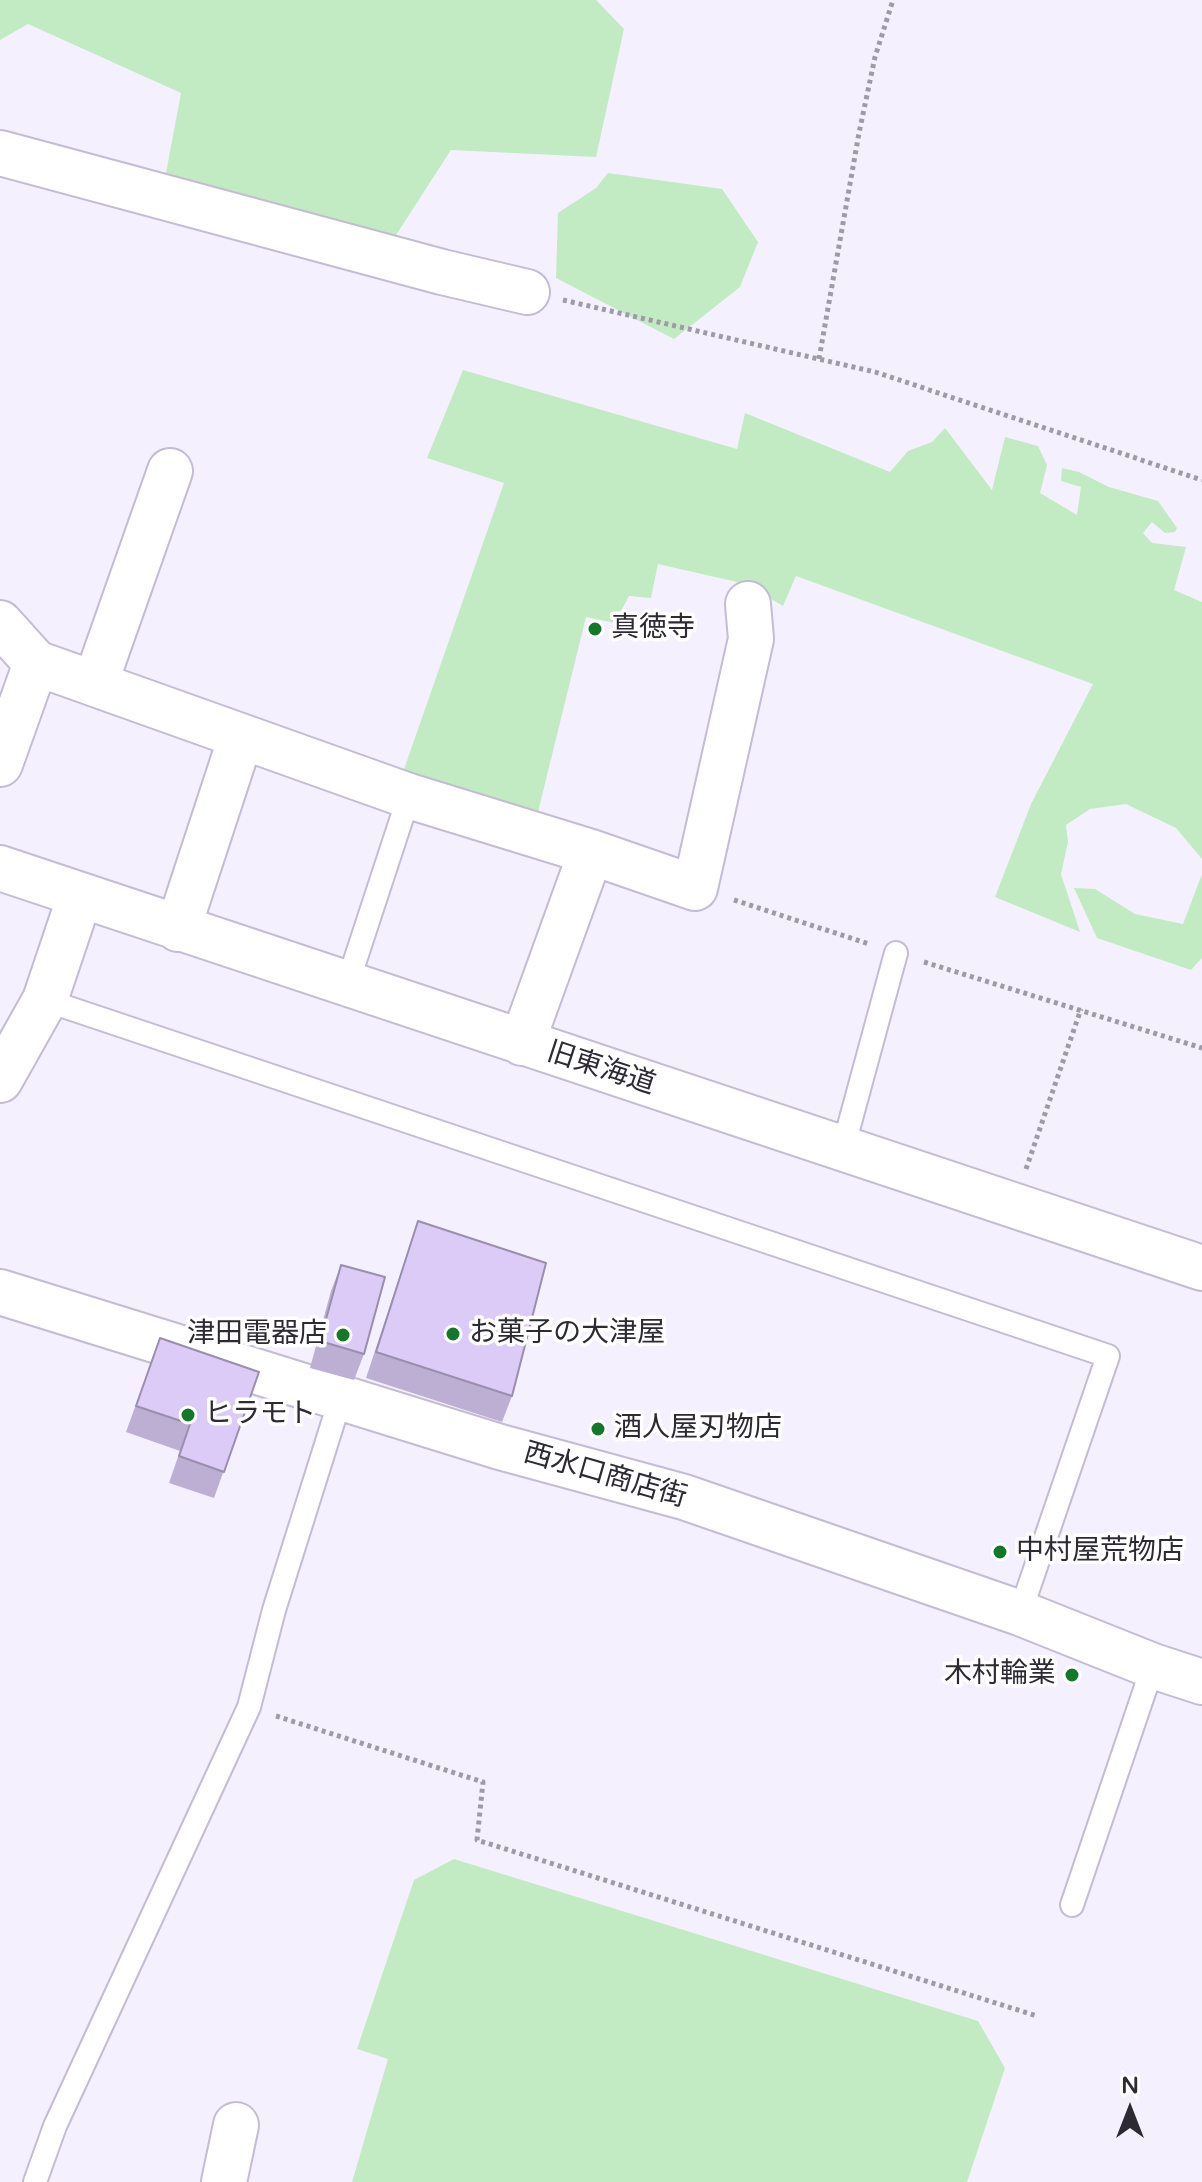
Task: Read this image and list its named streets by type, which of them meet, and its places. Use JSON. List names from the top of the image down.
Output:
{
  "streets": {
    "street": ["旧東海道", "西水口商店街"]
  },
  "places": [
    "真徳寺",
    "お菓子の大津屋",
    "津田電器店",
    "ヒラモト",
    "酒人屋刃物店",
    "中村屋荒物店",
    "木村輪業"
  ],
  "north": "top"
}
